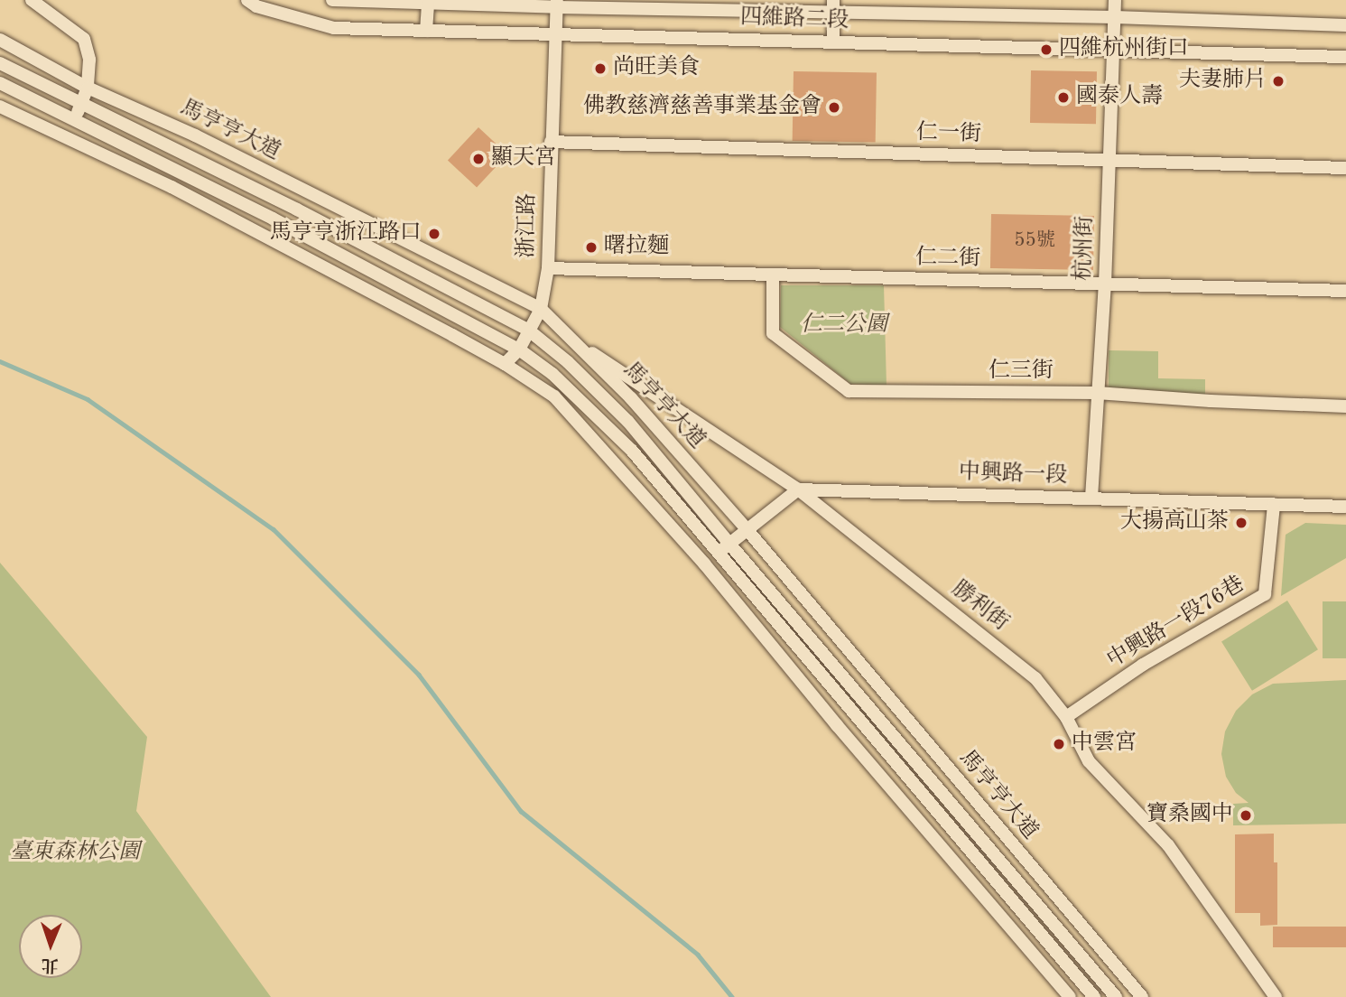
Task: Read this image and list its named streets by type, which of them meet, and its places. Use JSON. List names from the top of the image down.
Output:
{
  "streets": {
    "street": [
      "四維路二段",
      "馬亨亨大道",
      "仁一街",
      "浙江路",
      "杭州街",
      "仁二街",
      "仁三街",
      "中興路一段",
      "勝利街",
      "中興路一段76巷"
    ]
  },
  "crossings": [
    ["四維路二段", "浙江路"],
    ["四維路二段", "杭州街"],
    ["馬亨亨大道", "浙江路"],
    ["馬亨亨大道", "勝利街"],
    ["仁一街", "浙江路"],
    ["仁一街", "杭州街"],
    ["浙江路", "仁二街"],
    ["杭州街", "仁二街"],
    ["杭州街", "仁三街"],
    ["杭州街", "中興路一段"],
    ["仁二街", "仁三街"],
    ["中興路一段", "勝利街"],
    ["中興路一段", "中興路一段76巷"],
    ["勝利街", "中興路一段76巷"]
  ],
  "parks": ["仁二公園", "臺東森林公園"],
  "places": [
    "四維杭州街口",
    "尚旺美食",
    "夫妻肺片",
    "國泰人壽",
    "佛教慈濟慈善事業基金會",
    "顯天宮",
    "馬亨亨浙江路口",
    "曙拉麵",
    "大揚高山茶",
    "中雲宮",
    "寶桑國中"
  ],
  "house_numbers": ["55號"],
  "north": "bottom"
}
